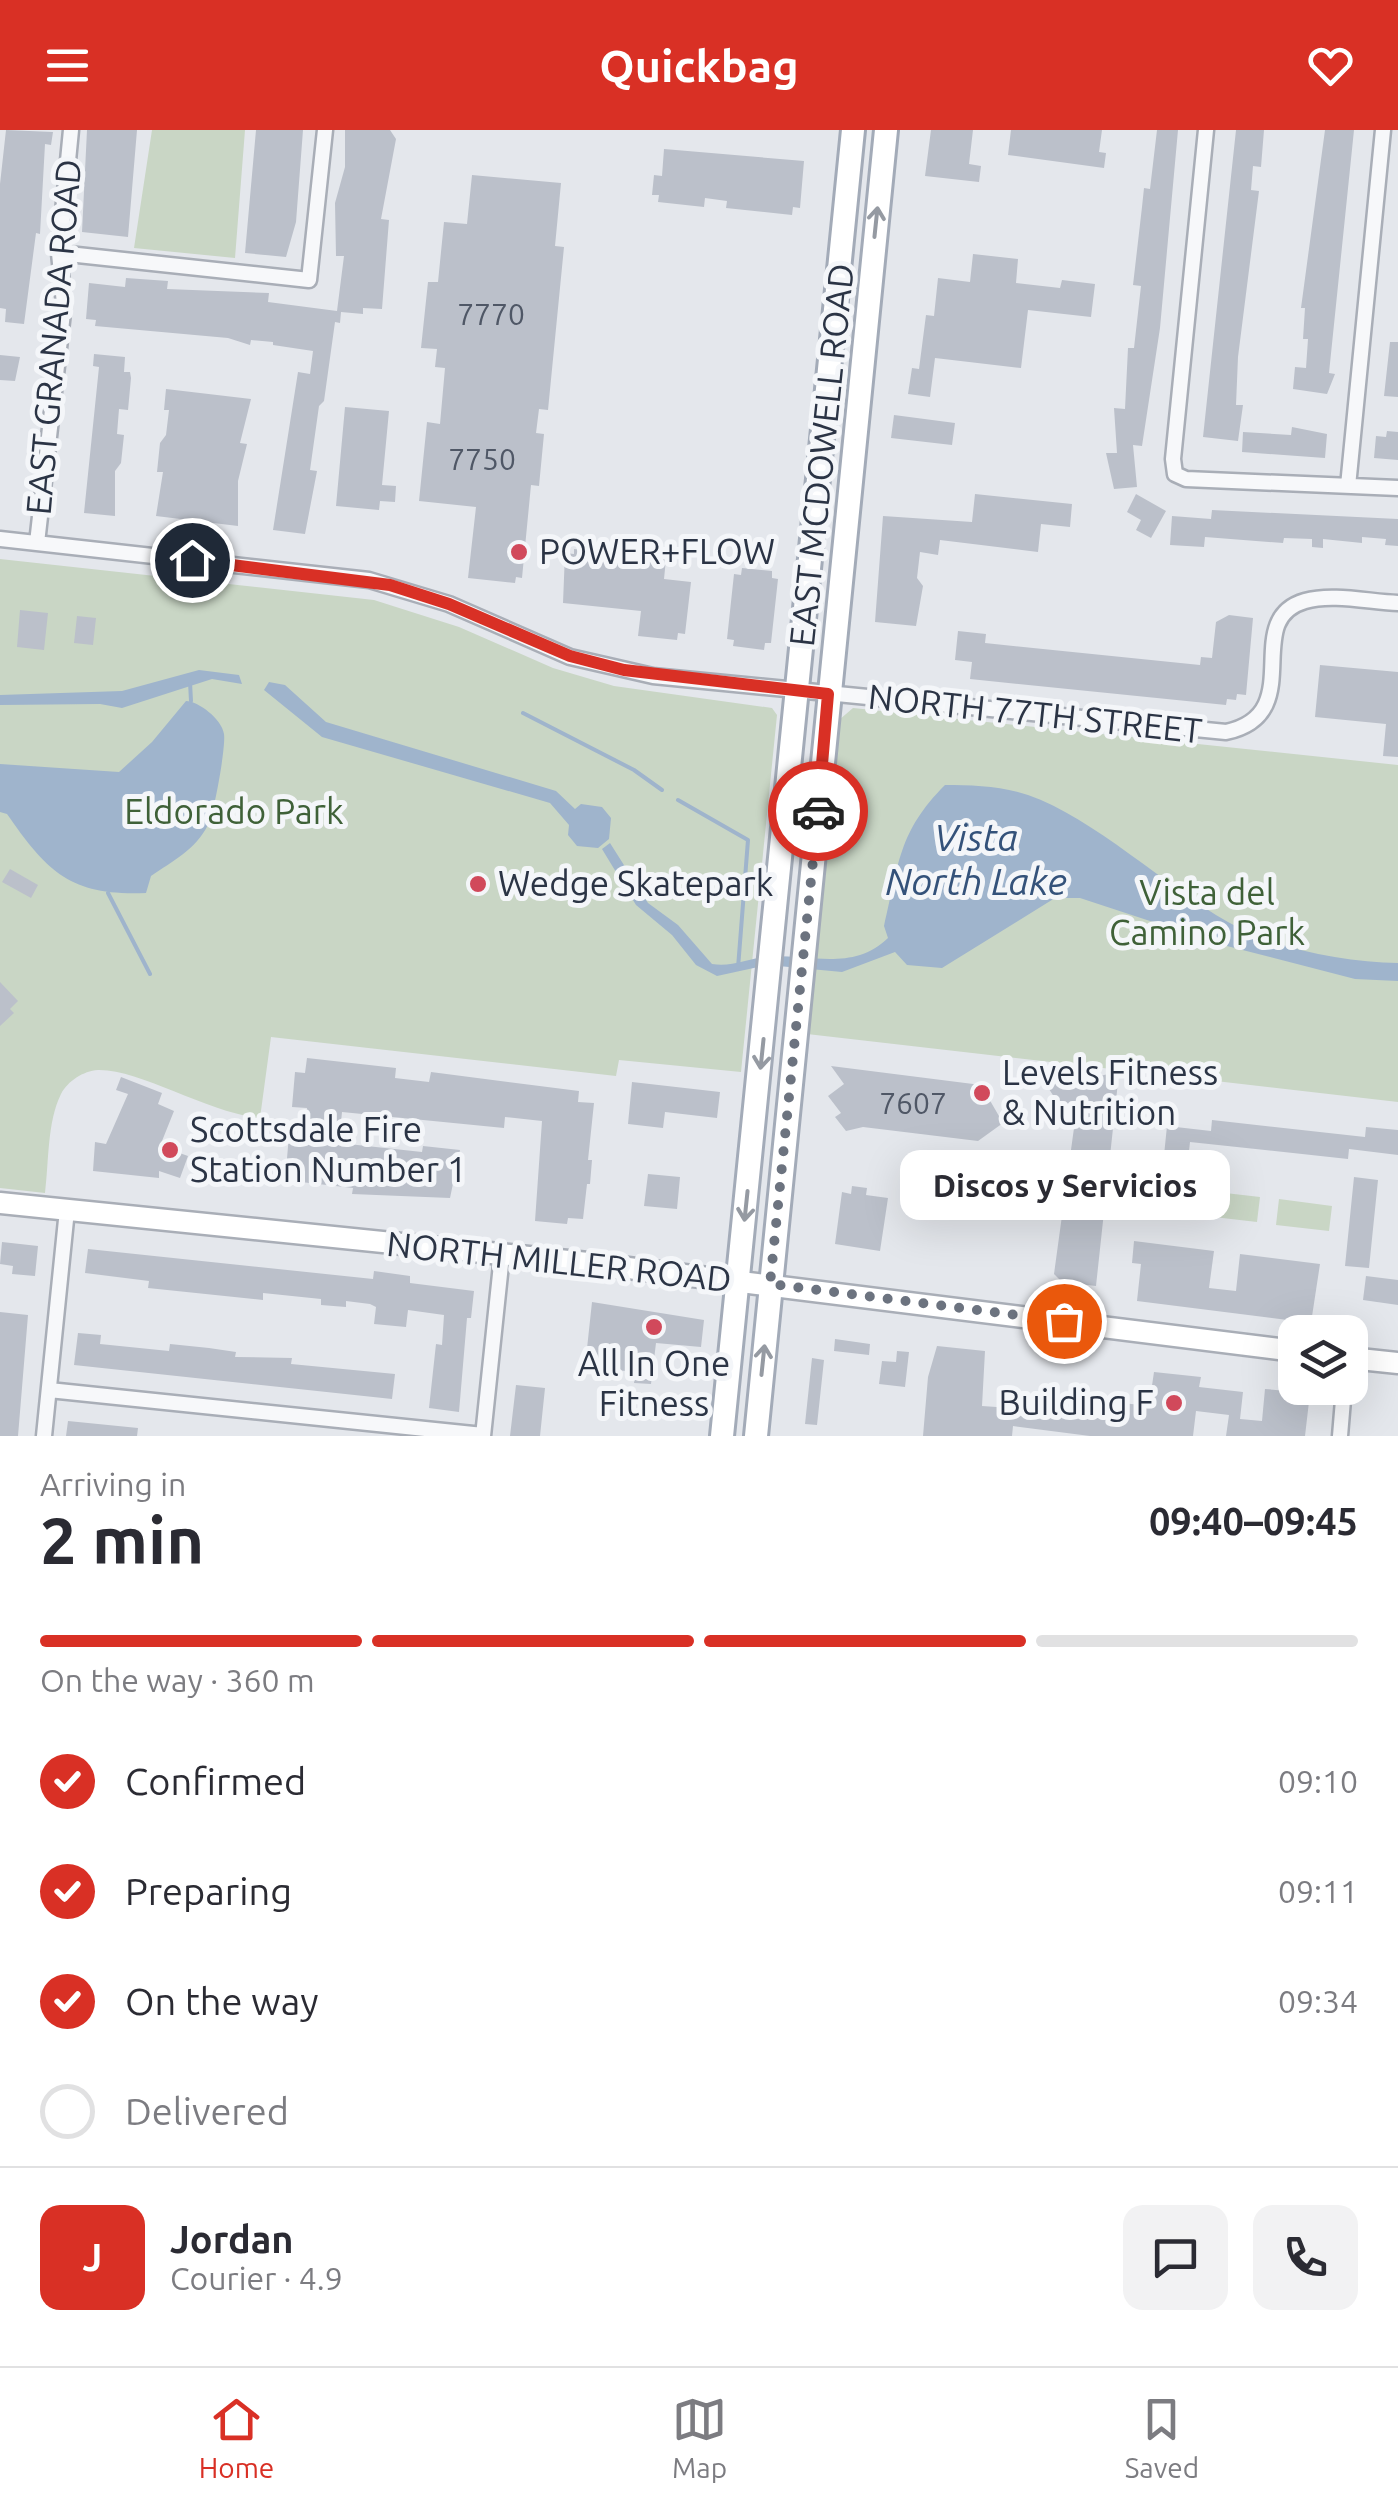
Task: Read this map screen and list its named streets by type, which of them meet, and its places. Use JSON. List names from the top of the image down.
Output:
{
  "streets": {
    "main road": ["EAST MCDOWELL ROAD"],
    "street": ["EAST GRANADA ROAD", "NORTH 77TH STREET", "NORTH MILLER ROAD"]
  },
  "crossings": [
    ["EAST GRANADA ROAD", "NORTH 77TH STREET"],
    ["EAST MCDOWELL ROAD", "NORTH 77TH STREET"],
    ["EAST MCDOWELL ROAD", "NORTH MILLER ROAD"]
  ],
  "water": ["Vista North Lake"],
  "parks": ["Eldorado Park", "Vista del Camino Park"],
  "places": [
    "POWER+FLOW",
    "Wedge Skatepark",
    "Levels Fitness & Nutrition",
    "Scottsdale Fire Station Number 1",
    "Discos y Servicios",
    "All In One Fitness",
    "Building F"
  ],
  "house_numbers": ["7770", "7750", "7607"],
  "page": {
    "header": "Quickbag",
    "bubble": "Discos y Servicios",
    "heading": ["2 min", "Arriving in", "09:40–09:45"],
    "panel": ["Jordan", "Courier · 4.9"],
    "bar": "On the way · 360 m",
    "list": [
      ["Confirmed", "09:10"],
      ["Preparing", "09:11"],
      ["On the way", "09:34"],
      "Delivered"
    ],
    "round": "J",
    "tabs": ["Home", "Map", "Saved"]
  }
}
